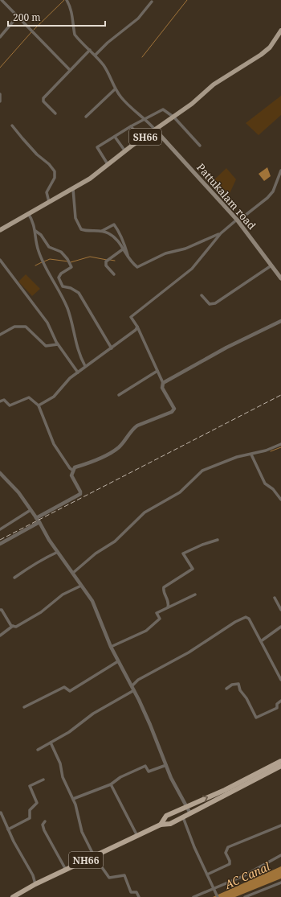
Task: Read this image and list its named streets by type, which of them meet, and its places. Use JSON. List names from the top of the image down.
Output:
{
  "streets": {
    "highway": ["NH66"],
    "main road": ["SH66", "Pattukalam road"]
  },
  "crossings": [
    ["SH66", "Pattukalam road"]
  ],
  "water": ["AC Canal"],
  "scale_bar": "200 m"
}
